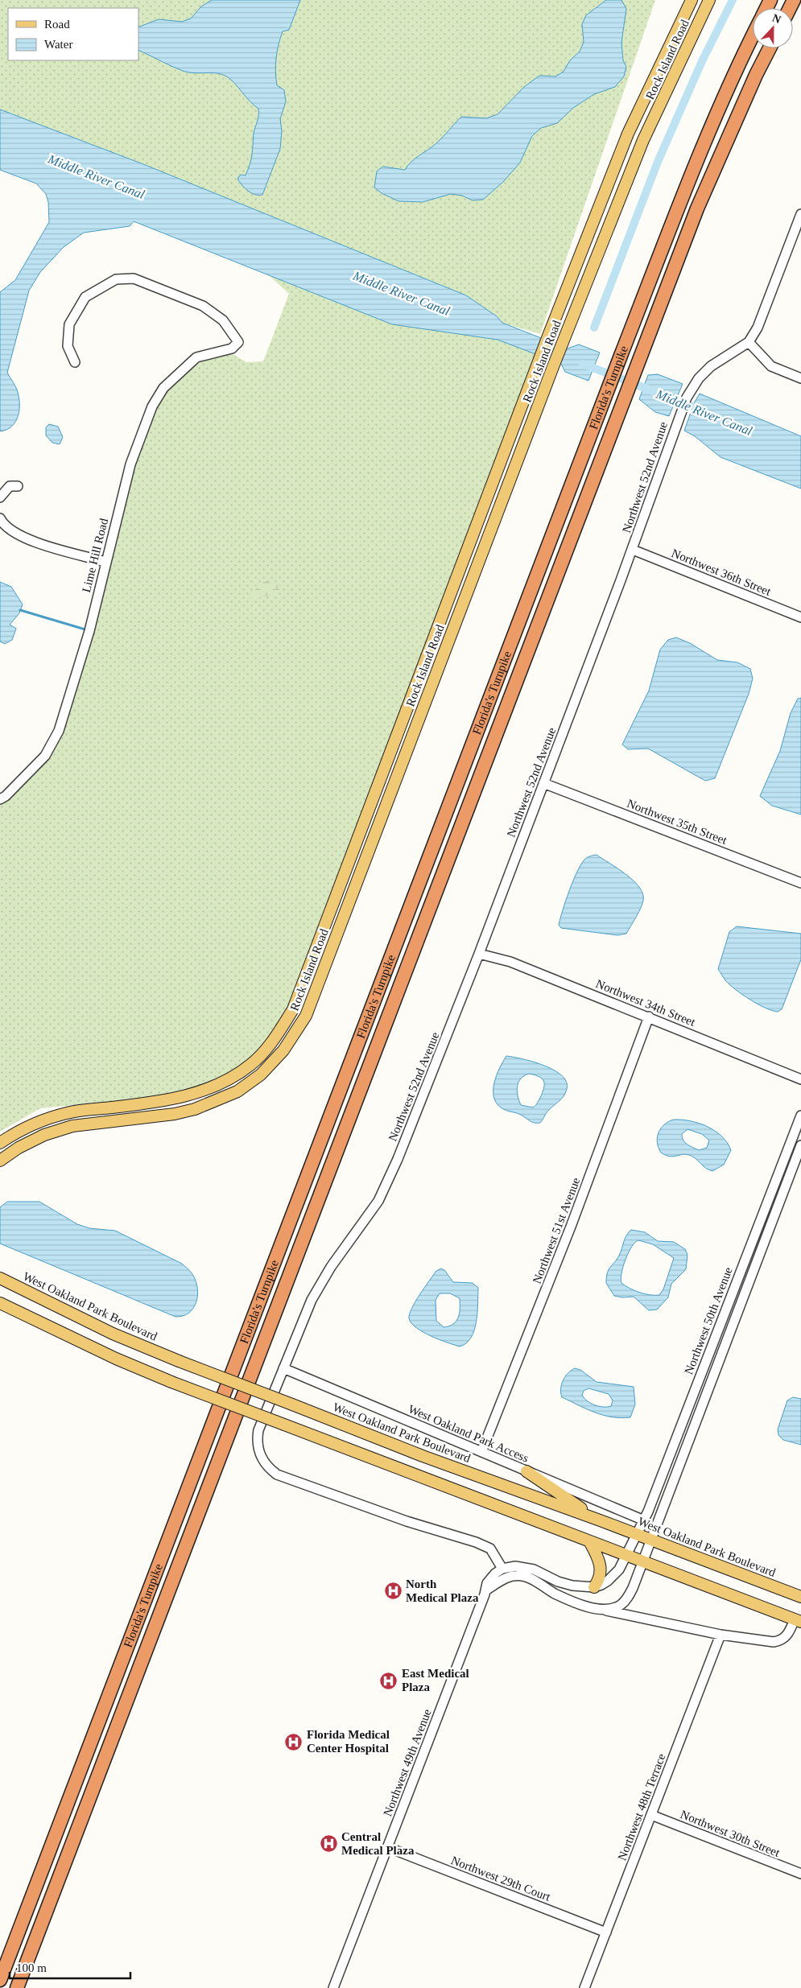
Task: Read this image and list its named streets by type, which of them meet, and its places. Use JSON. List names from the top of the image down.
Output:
{
  "streets": {
    "highway": ["Florida's Turnpike"],
    "main road": ["Rock Island Road", "West Oakland Park Boulevard"],
    "street": [
      "Northwest 52nd Avenue",
      "Lime Hill Road",
      "Northwest 36th Street",
      "Northwest 35th Street",
      "Northwest 34th Street",
      "Northwest 51st Avenue",
      "Northwest 50th Avenue",
      "West Oakland Park Access",
      "Northwest 49th Avenue",
      "Northwest 48th Terrace",
      "Northwest 30th Street",
      "Northwest 29th Court"
    ]
  },
  "crossings": [
    ["Northwest 52nd Avenue", "Northwest 36th Street"],
    ["Northwest 52nd Avenue", "Northwest 35th Street"],
    ["Northwest 52nd Avenue", "Northwest 34th Street"],
    ["Northwest 52nd Avenue", "West Oakland Park Access"],
    ["Northwest 52nd Avenue", "Northwest 49th Avenue"],
    ["Northwest 34th Street", "Northwest 51st Avenue"],
    ["Northwest 51st Avenue", "West Oakland Park Access"],
    ["West Oakland Park Boulevard", "Northwest 50th Avenue"],
    ["Northwest 50th Avenue", "West Oakland Park Access"],
    ["Northwest 49th Avenue", "Northwest 29th Court"],
    ["Northwest 48th Terrace", "Northwest 30th Street"],
    ["Northwest 48th Terrace", "Northwest 29th Court"]
  ],
  "water": ["Middle River Canal"],
  "places": {
    "hospital": [
      "North Medical Plaza",
      "East Medical Plaza",
      "Florida Medical Center Hospital",
      "Central Medical Plaza"
    ]
  },
  "legend": ["Road", "Water"],
  "scale_bar": "100 m",
  "north": "top"
}
